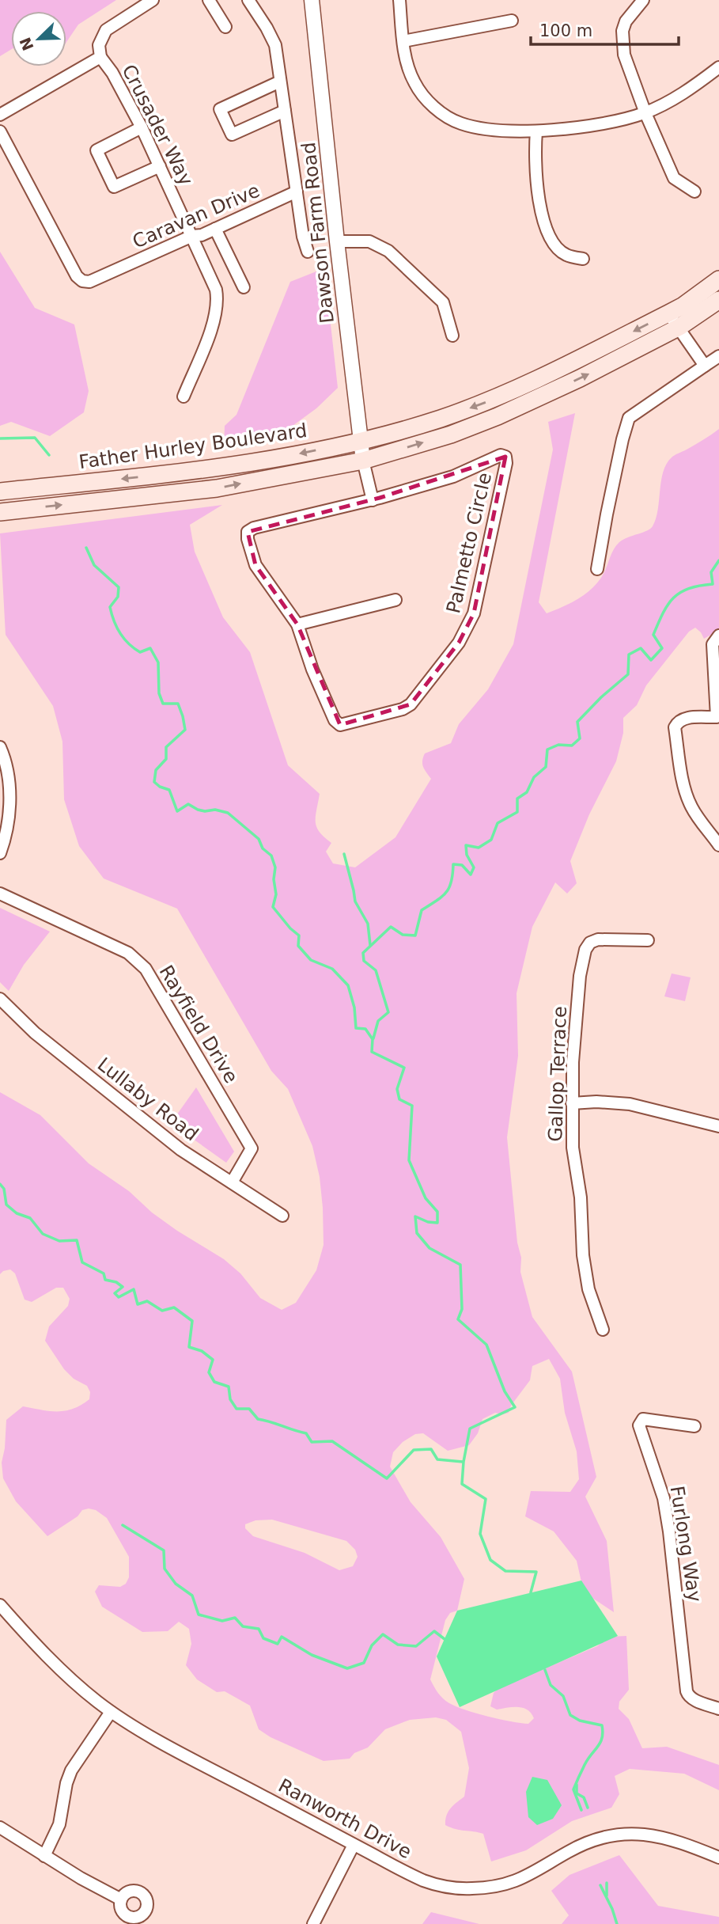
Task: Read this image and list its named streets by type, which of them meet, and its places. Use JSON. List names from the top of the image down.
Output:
{
  "streets": {
    "main road": ["Father Hurley Boulevard"],
    "street": [
      "Crusader Way",
      "Caravan Drive",
      "Dawson Farm Road",
      "Palmetto Circle",
      "Rayfield Drive",
      "Gallop Terrace",
      "Lullaby Road",
      "Furlong Way",
      "Ranworth Drive"
    ]
  },
  "crossings": [
    ["Crusader Way", "Caravan Drive"],
    ["Dawson Farm Road", "Father Hurley Boulevard"],
    ["Rayfield Drive", "Lullaby Road"]
  ],
  "scale_bar": "100 m",
  "north": "bottom left"
}
